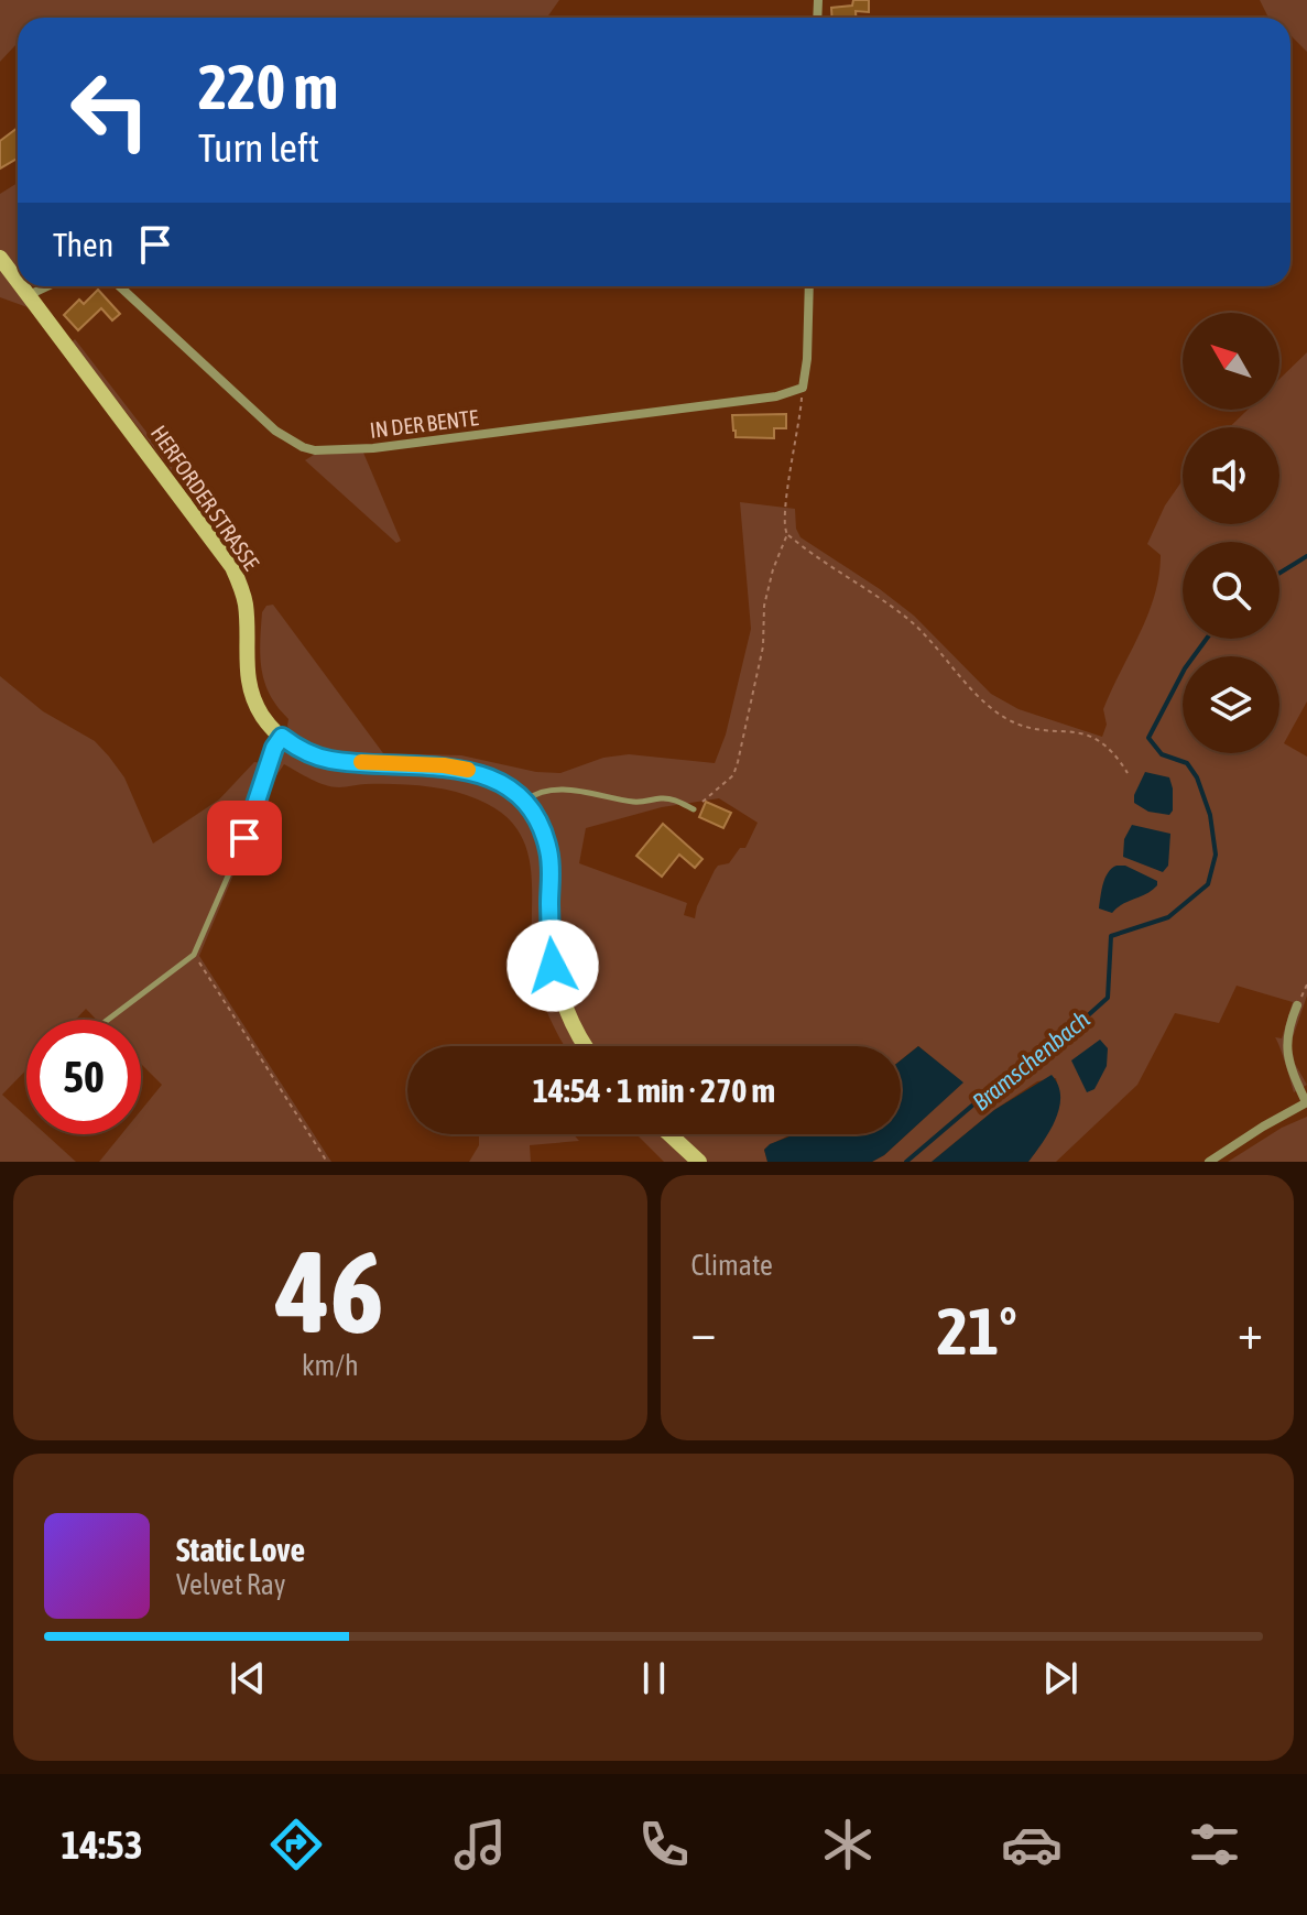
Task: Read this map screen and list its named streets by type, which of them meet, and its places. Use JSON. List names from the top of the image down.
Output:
{
  "streets": {
    "main road": ["HERFORDER STRASSE"],
    "street": ["IN DER BENTE"]
  },
  "water": ["Bramschenbach"],
  "north": "top left",
  "page": {
    "turn": ["220 m", "Turn left"],
    "then": "Then",
    "limit": "50",
    "trip": "14:54 · 1 min · 270 m",
    "tile": [
      ["46", "km/h"],
      "Climate"
    ],
    "heat": ["−", "21°", "+"],
    "song": ["Static Love", "Velvet Ray"],
    "tabs": "14:53"
  }
}
